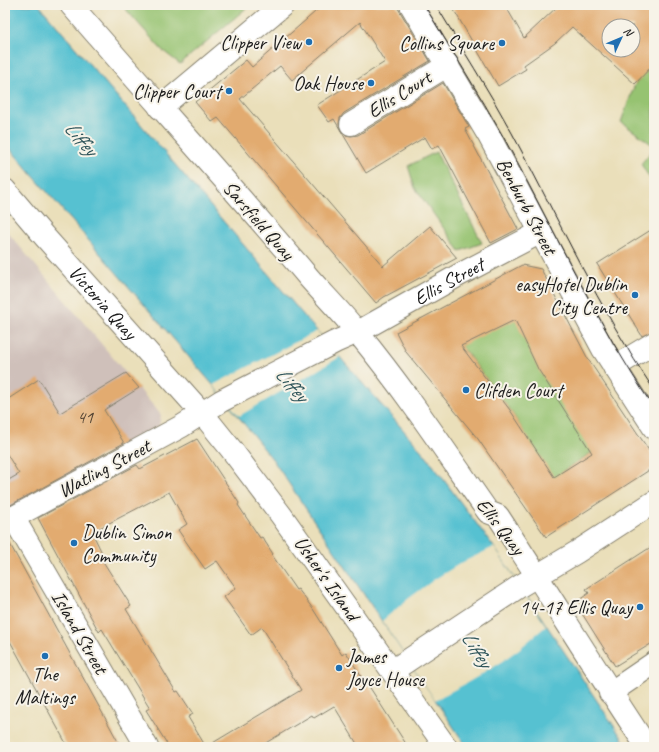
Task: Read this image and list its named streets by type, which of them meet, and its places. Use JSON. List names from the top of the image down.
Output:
{
  "streets": {
    "street": [
      "Ellis Court",
      "Benburb Street",
      "Sarsfield Quay",
      "Ellis Street",
      "Victoria Quay",
      "Watling Street",
      "Ellis Quay",
      "Usher's Island",
      "Island Street"
    ]
  },
  "crossings": [
    ["Ellis Court", "Benburb Street"],
    ["Benburb Street", "Ellis Street"],
    ["Sarsfield Quay", "Ellis Street"],
    ["Sarsfield Quay", "Ellis Quay"],
    ["Ellis Street", "Watling Street"],
    ["Ellis Street", "Ellis Quay"],
    ["Victoria Quay", "Watling Street"],
    ["Victoria Quay", "Usher's Island"],
    ["Watling Street", "Usher's Island"],
    ["Watling Street", "Island Street"]
  ],
  "water": ["Liffey"],
  "places": [
    "Clipper View",
    "Collins Square",
    "Oak House",
    "Clipper Court",
    "easyHotel Dublin City Centre",
    "Clifden Court",
    "Dublin Simon Community",
    "14-17 Ellis Quay",
    "The Maltings",
    "James Joyce House"
  ],
  "house_numbers": ["41"],
  "north": "top right"
}
